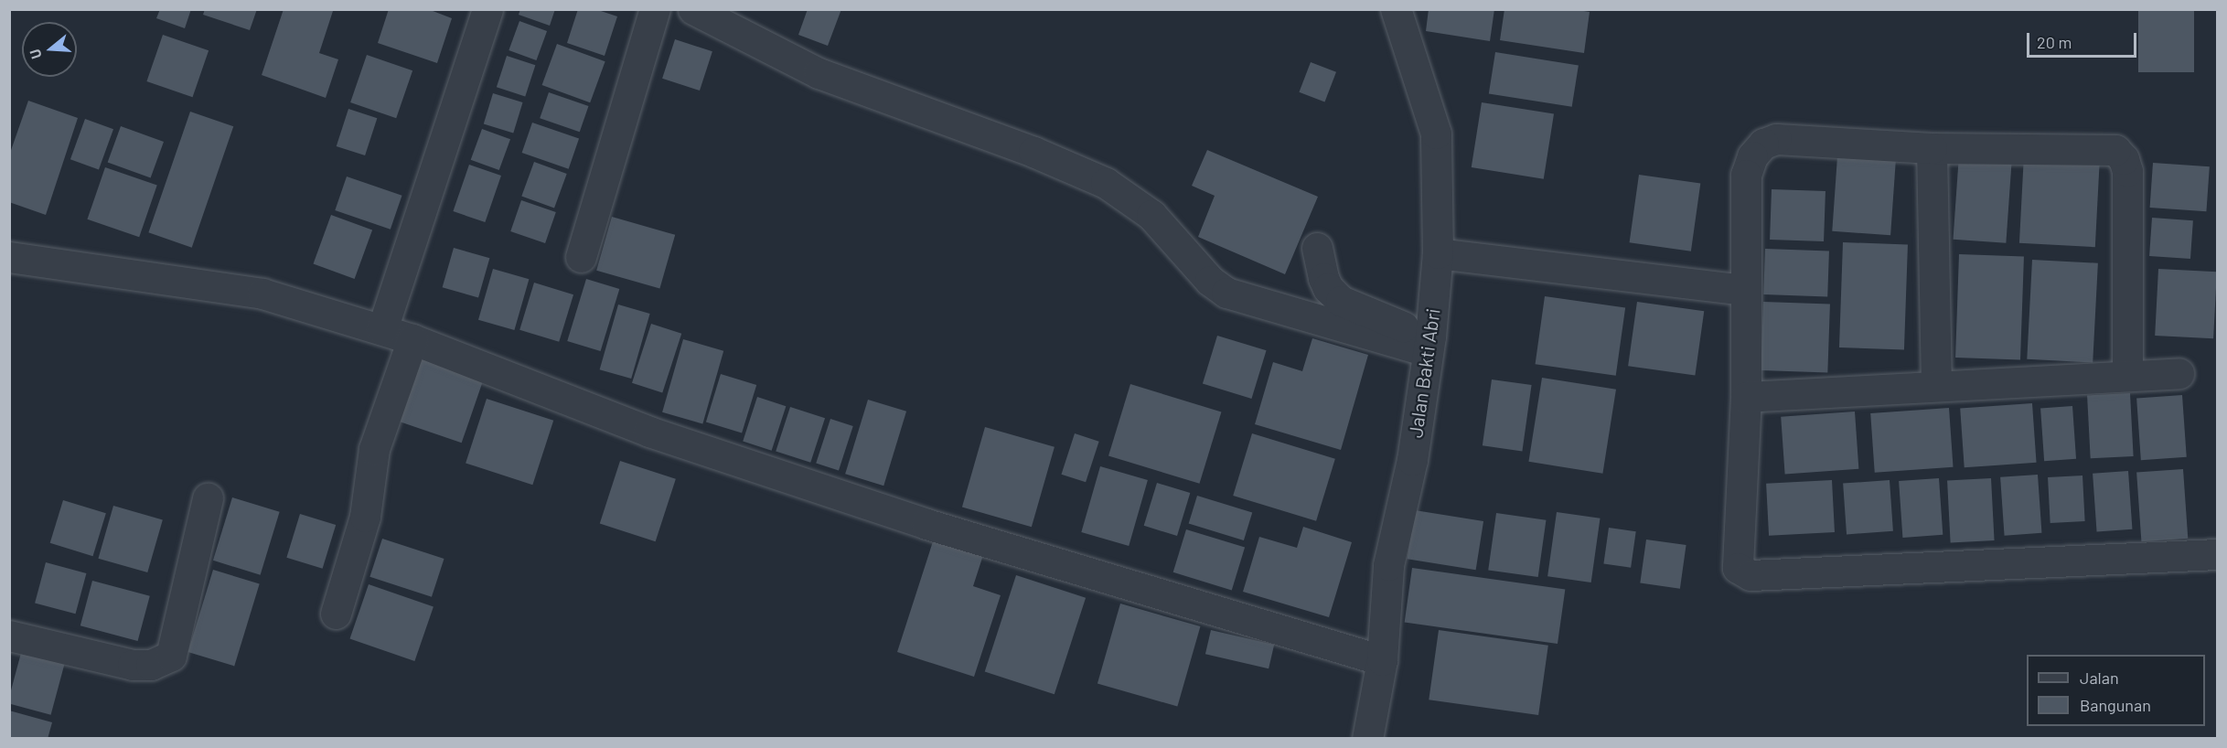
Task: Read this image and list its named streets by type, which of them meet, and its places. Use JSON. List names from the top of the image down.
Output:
{
  "streets": {
    "street": ["Jalan Bakti Abri"]
  },
  "legend": ["Jalan", "Bangunan"],
  "scale_bar": "20 m",
  "north": "left"
}
